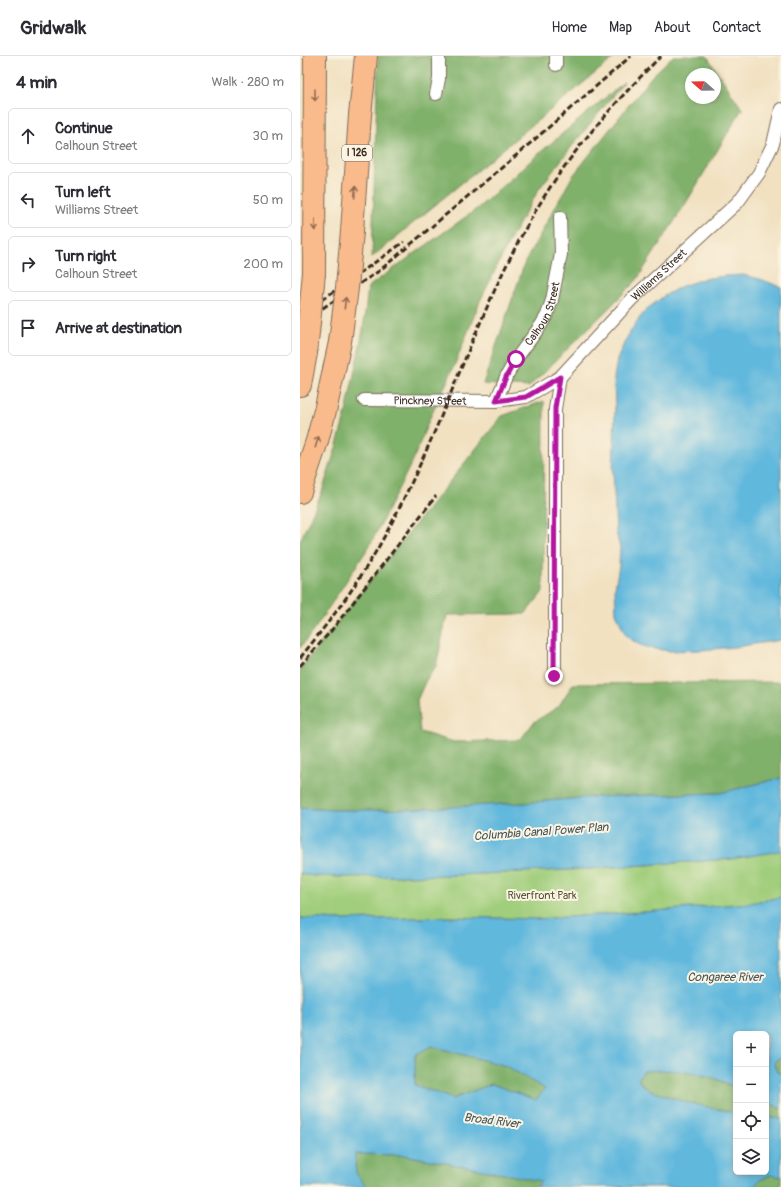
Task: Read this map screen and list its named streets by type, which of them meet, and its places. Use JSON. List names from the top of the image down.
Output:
{
  "streets": {
    "highway": ["I 126"],
    "street": ["Williams Street", "Calhoun Street", "Pinckney Street"]
  },
  "crossings": [
    ["Williams Street", "Calhoun Street"],
    ["Williams Street", "Pinckney Street"],
    ["Calhoun Street", "Pinckney Street"]
  ],
  "water": ["Columbia Canal Power Plan", "Congaree River", "Broad River"],
  "parks": ["Riverfront Park"],
  "north": "left",
  "page": {
    "header": "Gridwalk",
    "nav": [
      "Home",
      "Map",
      "About",
      "Contact"
    ],
    "heading": ["4 min", "Walk · 280 m"],
    "list": [
      ["Continue", "Calhoun Street", "30 m"],
      ["Turn left", "Williams Street", "50 m"],
      ["Turn right", "Calhoun Street", "200 m"],
      "Arrive at destination"
    ],
    "map_buttons": ["+", "−"]
  }
}
